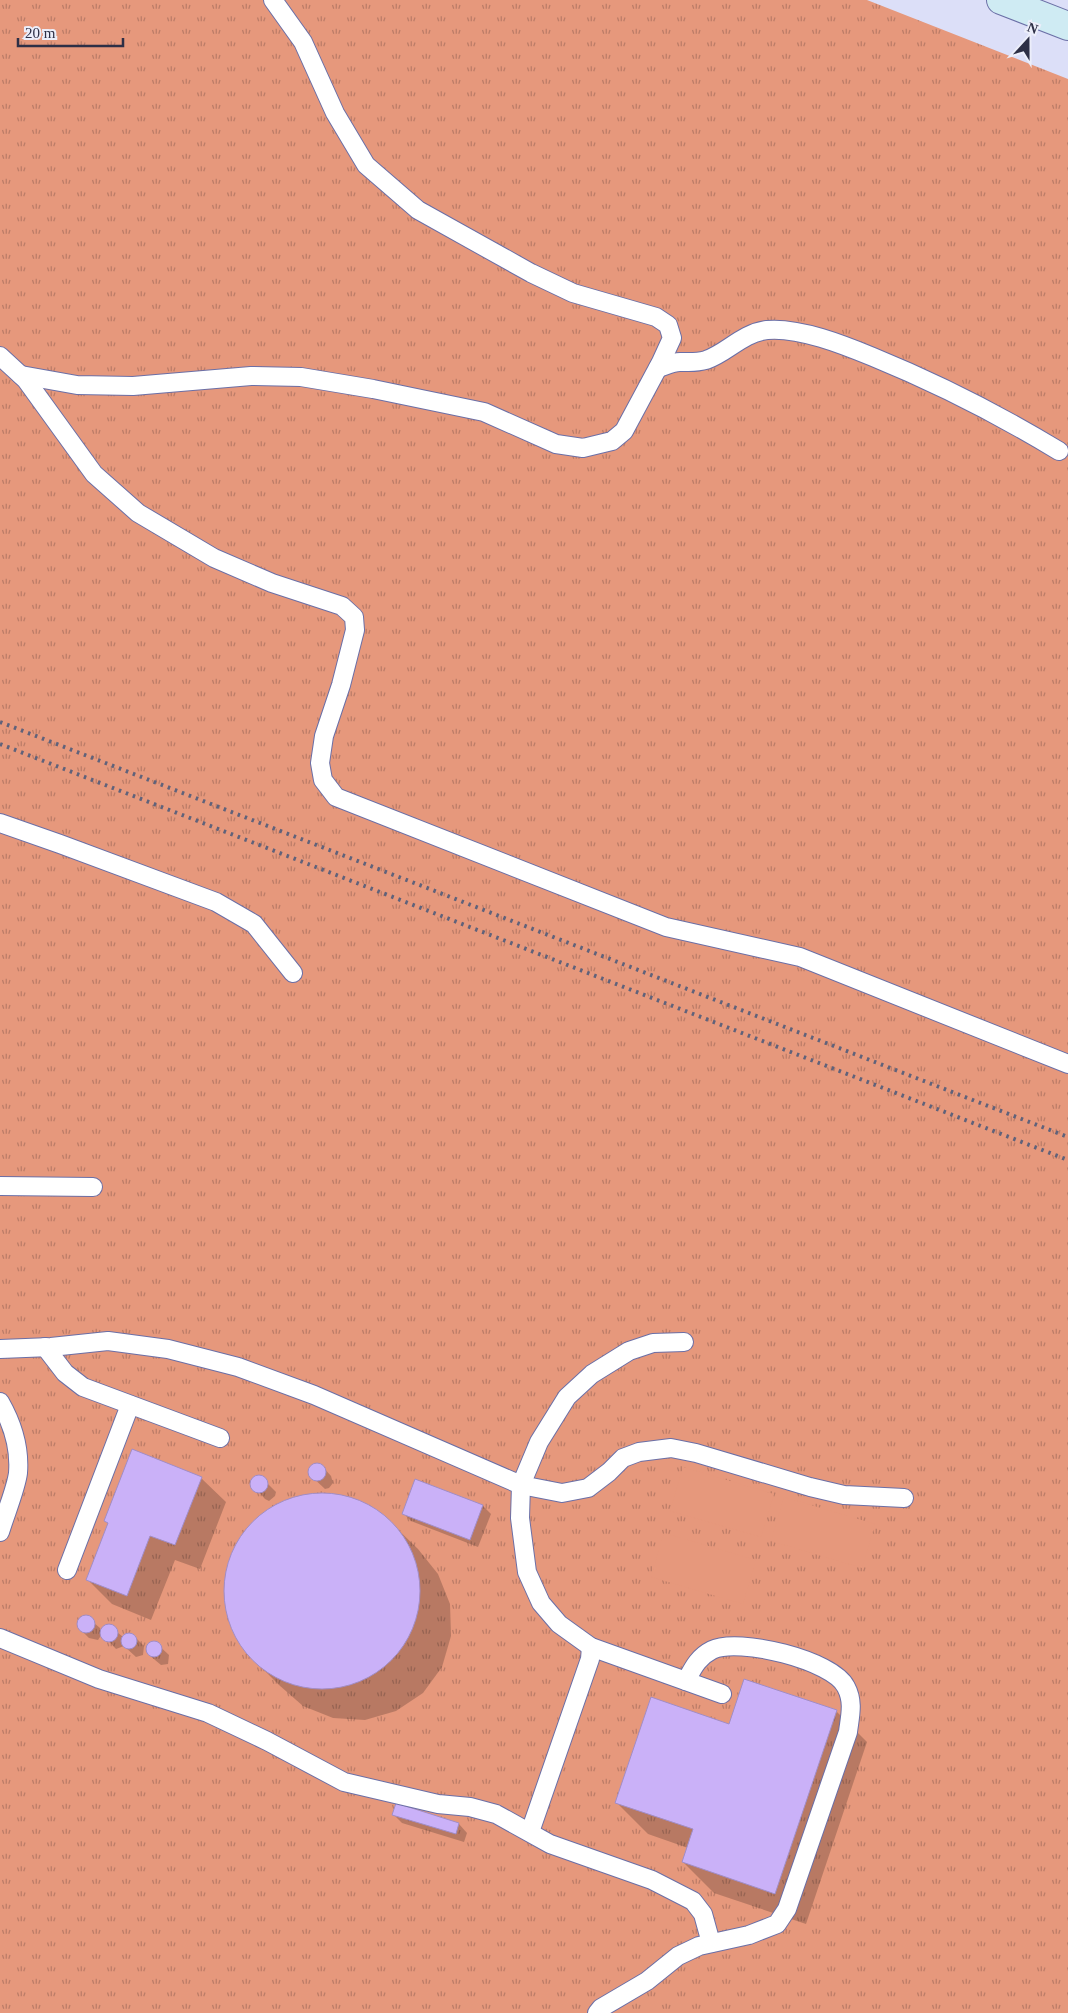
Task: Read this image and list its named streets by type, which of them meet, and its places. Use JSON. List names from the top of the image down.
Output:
{
  "scale_bar": "20 m",
  "north": "top"
}
